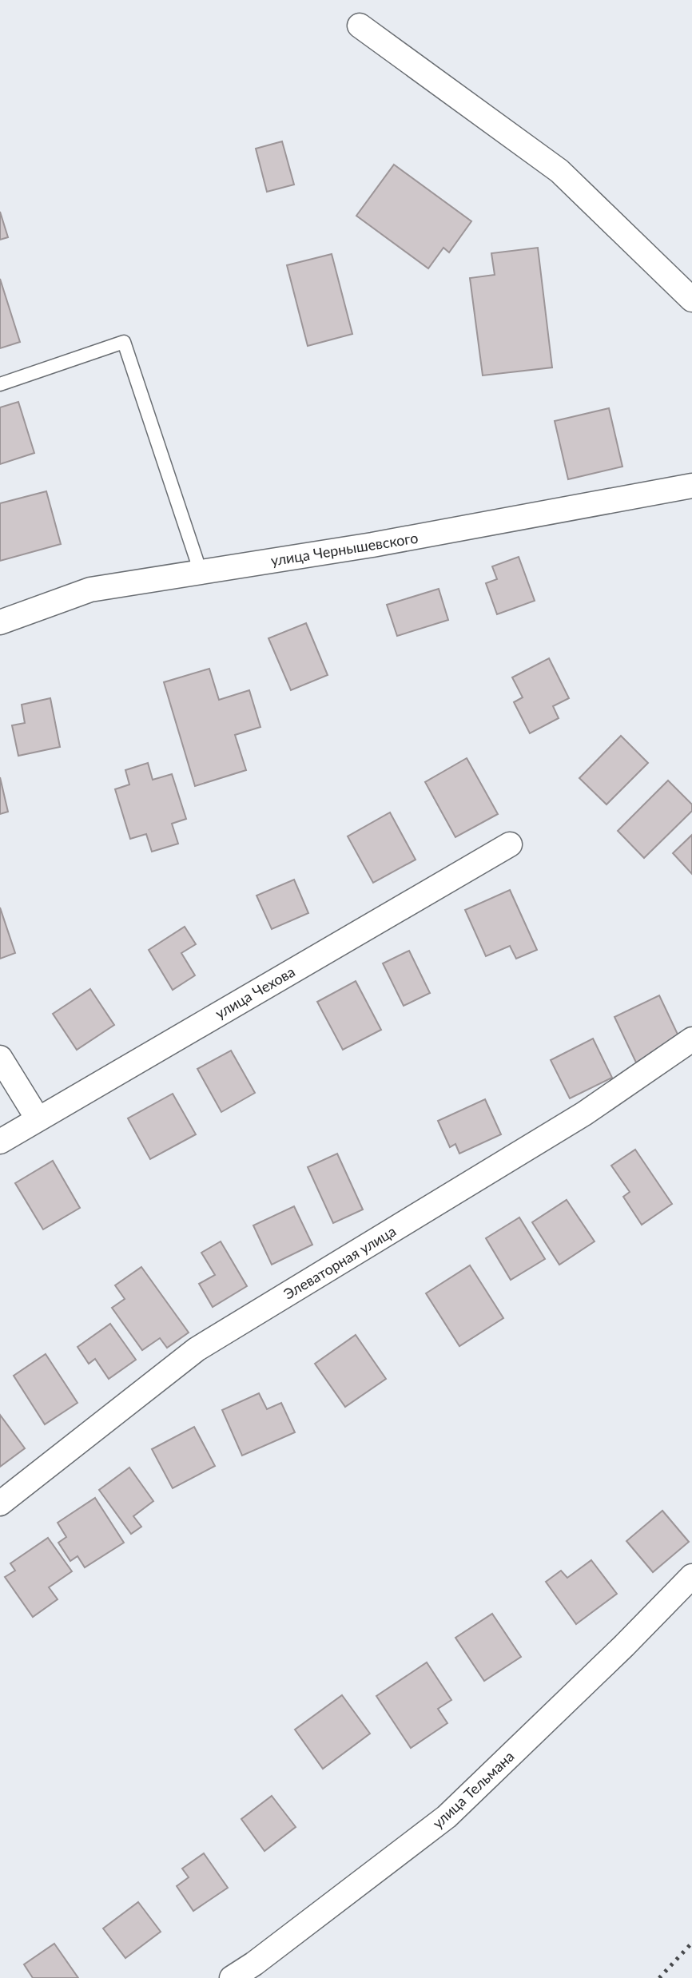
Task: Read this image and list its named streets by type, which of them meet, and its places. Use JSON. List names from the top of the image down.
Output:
{
  "streets": {
    "street": [
      "улица Чернышевского",
      "улица Чехова",
      "Элеваторная улица",
      "улица Тельмана"
    ]
  }
}
